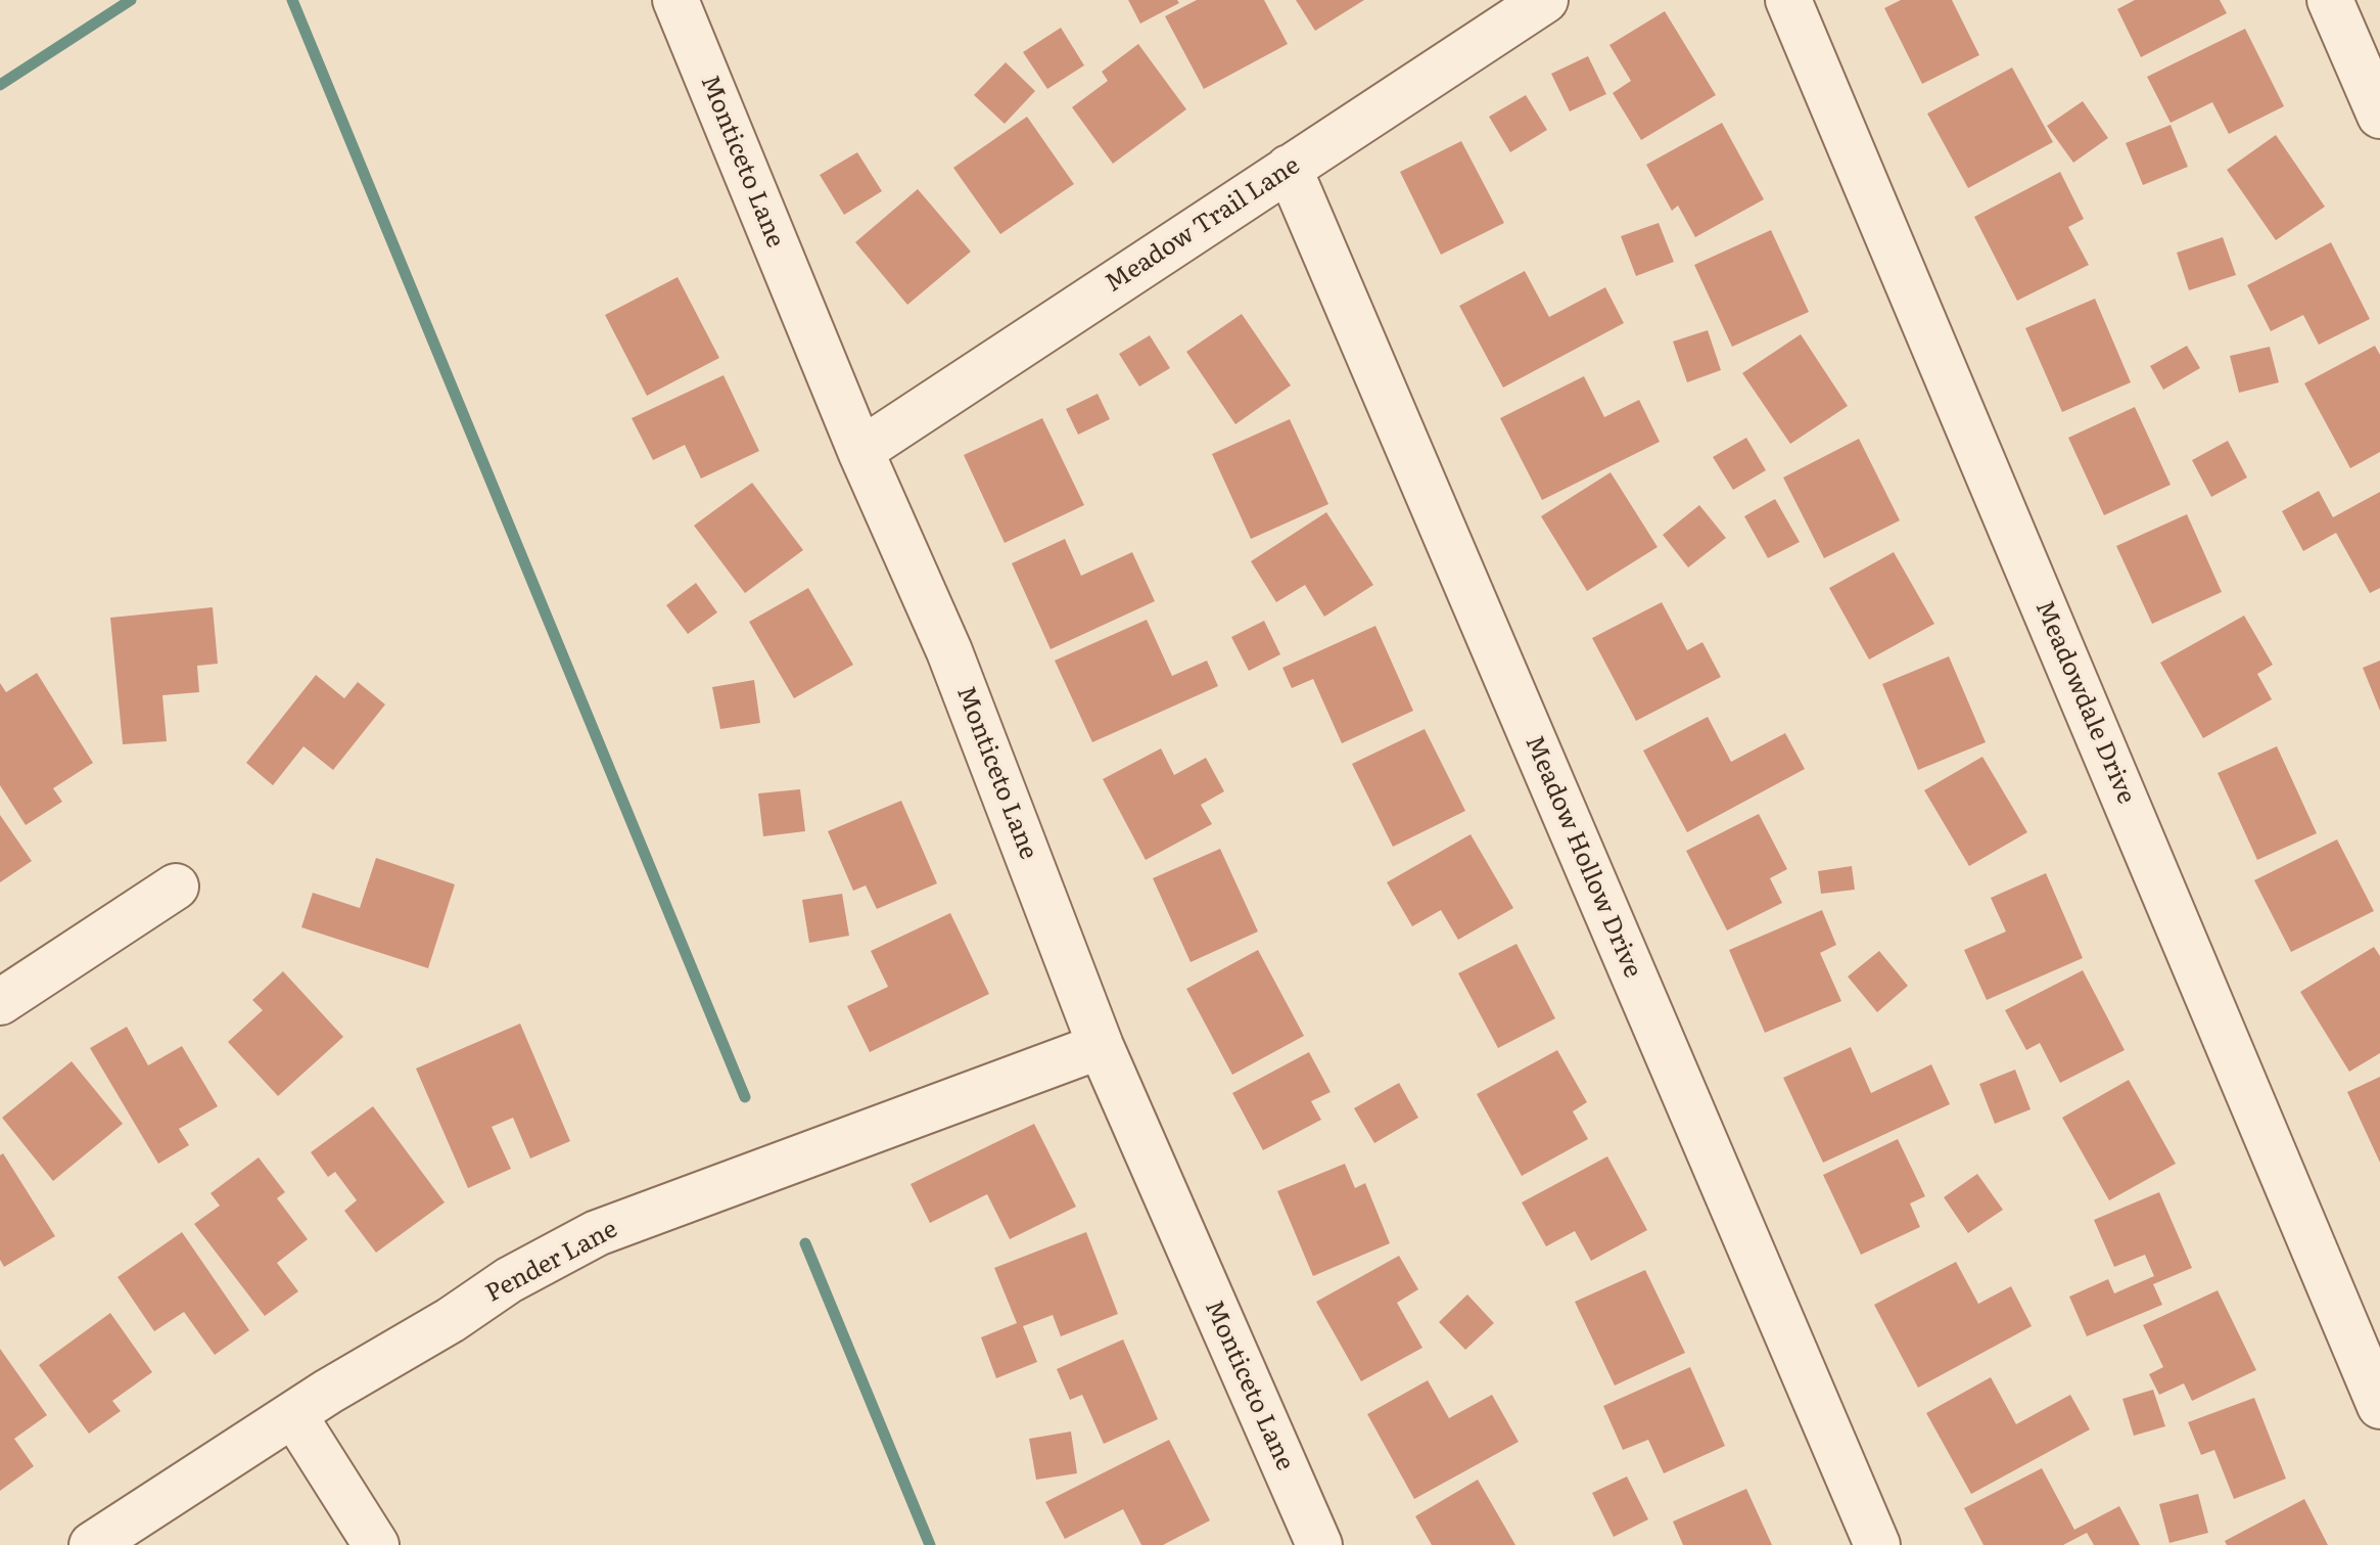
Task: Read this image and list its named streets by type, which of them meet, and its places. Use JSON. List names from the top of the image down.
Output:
{
  "streets": {
    "street": [
      "Monticeto Lane",
      "Meadow Trail Lane",
      "Meadowdale Drive",
      "Meadow Hollow Drive",
      "Pender Lane"
    ]
  },
  "crossings": [
    ["Monticeto Lane", "Meadow Trail Lane"],
    ["Monticeto Lane", "Pender Lane"],
    ["Meadow Trail Lane", "Meadow Hollow Drive"]
  ]
}
